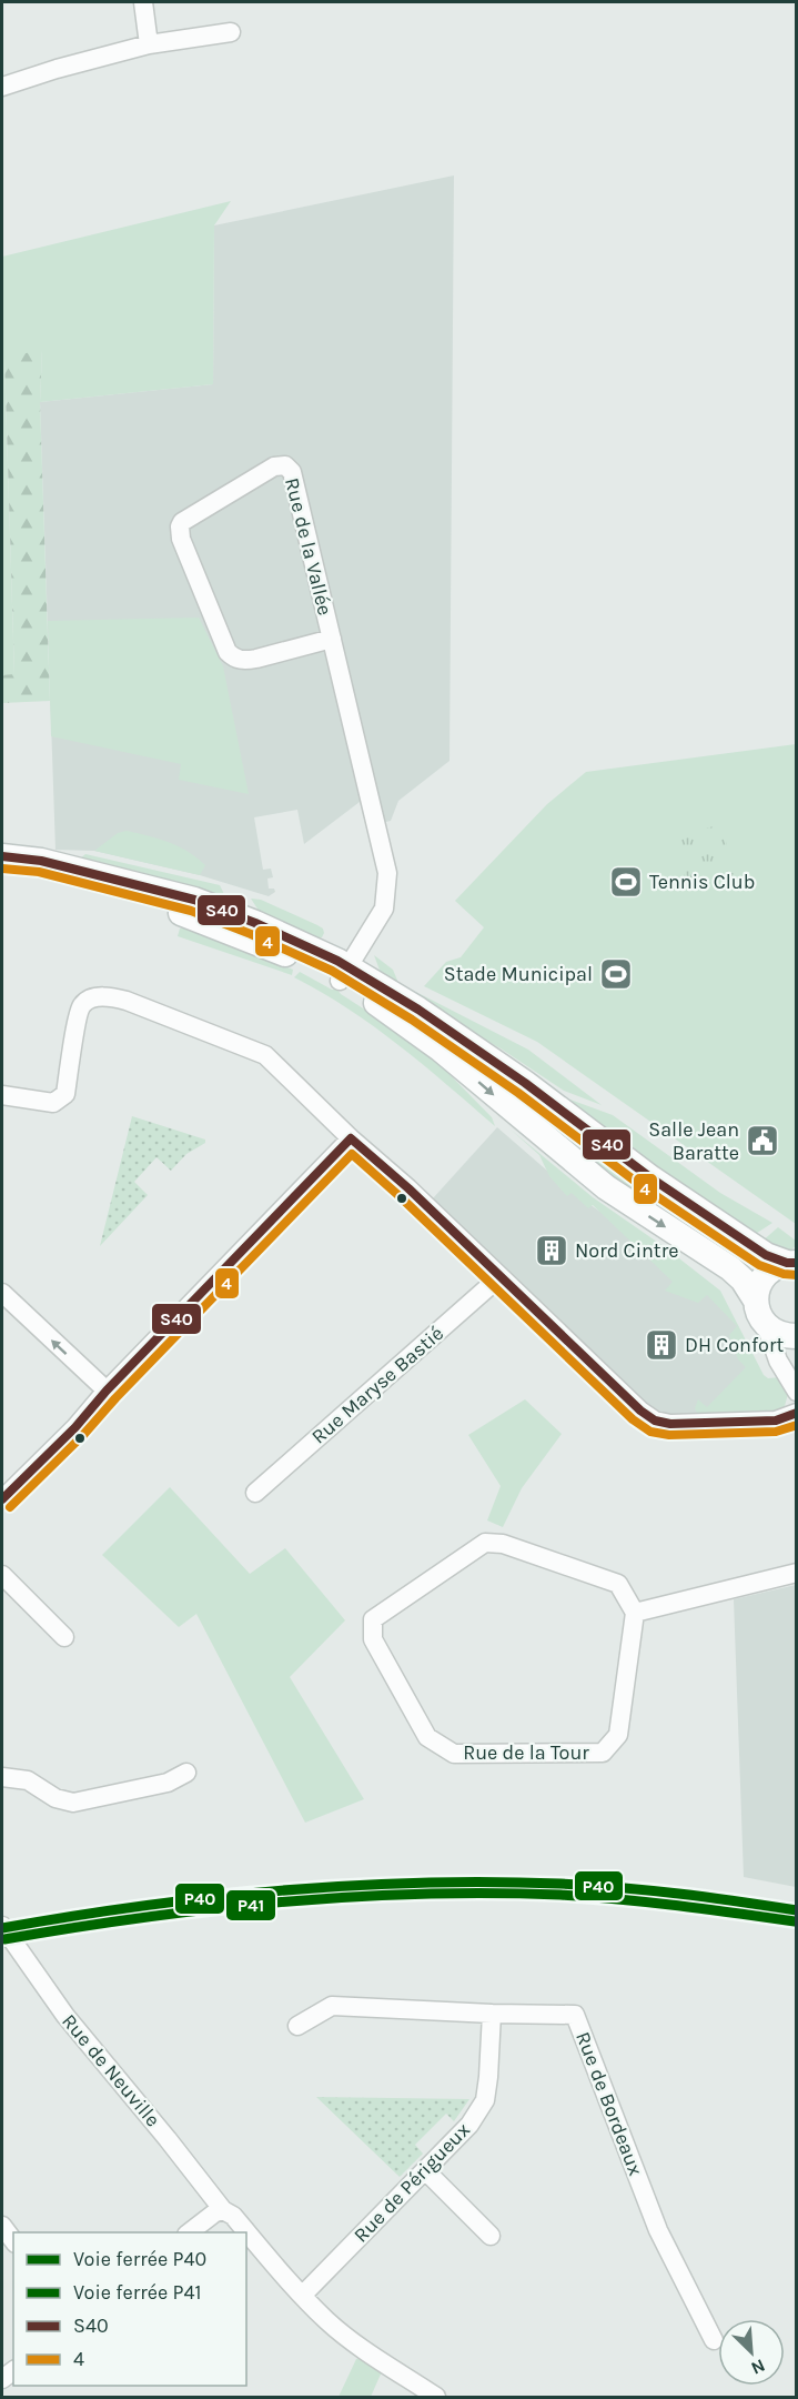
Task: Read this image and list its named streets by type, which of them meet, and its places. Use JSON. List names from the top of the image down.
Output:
{
  "streets": {
    "street": [
      "Rue de la Vallée",
      "Rue Maryse Bastié",
      "Rue de la Tour",
      "Rue de Neuville",
      "Rue de Bordeaux",
      "Rue de Périgueux"
    ]
  },
  "crossings": [
    ["Rue de Neuville", "Rue de Périgueux"],
    ["Rue de Bordeaux", "Rue de Périgueux"]
  ],
  "places": {
    "sports": ["Tennis Club", "Stade Municipal"],
    "public building": ["Salle Jean Baratte"],
    "building": ["Nord Cintre", "DH Confort"]
  },
  "lines": [
    "transit line S40",
    "transit line 4",
    "rail line P40",
    "rail line P41"
  ],
  "legend": [
    "Voie ferrée P40",
    "Voie ferrée P41",
    "S40",
    "4"
  ],
  "north": "bottom right"
}
